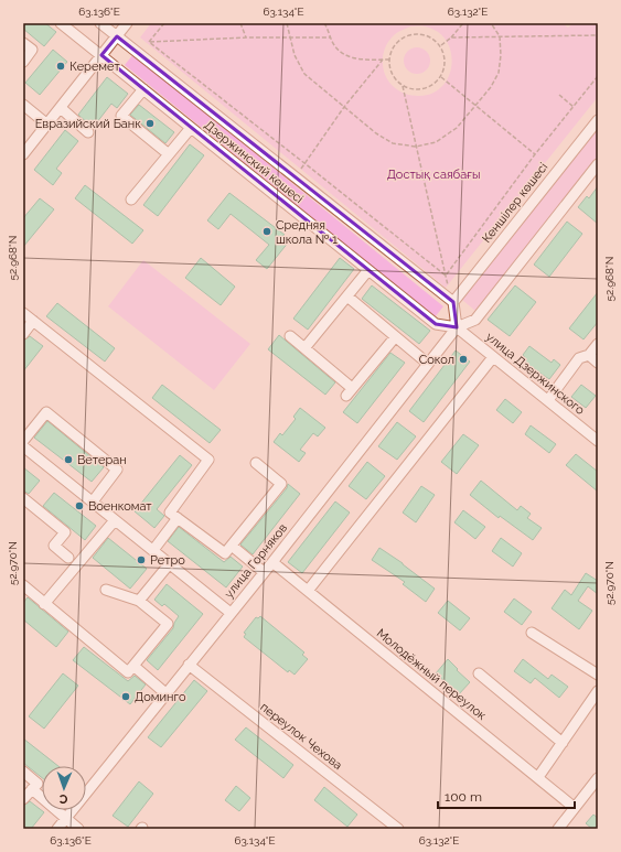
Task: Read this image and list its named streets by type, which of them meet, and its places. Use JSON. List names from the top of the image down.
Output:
{
  "streets": {
    "street": [
      "Дзержинский көшесі",
      "Кеншілер көшесі",
      "улица Дзержинского",
      "улица Горняков",
      "Молодёжный переулок",
      "переулок Чехова"
    ]
  },
  "crossings": [
    ["Дзержинский көшесі", "Кеншілер көшесі"],
    ["Дзержинский көшесі", "улица Дзержинского"],
    ["Дзержинский көшесі", "улица Горняков"],
    ["улица Дзержинского", "улица Горняков"],
    ["улица Горняков", "Молодёжный переулок"],
    ["улица Горняков", "переулок Чехова"]
  ],
  "parks": ["Достық саябағы"],
  "places": [
    "Керемет",
    "Евразийский Банк",
    "Средняя школа № 1",
    "Сокол",
    "Ветеран",
    "Военкомат",
    "Ретро",
    "Доминго"
  ],
  "scale_bar": "100 m",
  "north": "bottom",
  "coordinates": [
    "63.136°E",
    "63.134°E",
    "63.132°E",
    "52.968°N",
    "52.970°N"
  ]
}
